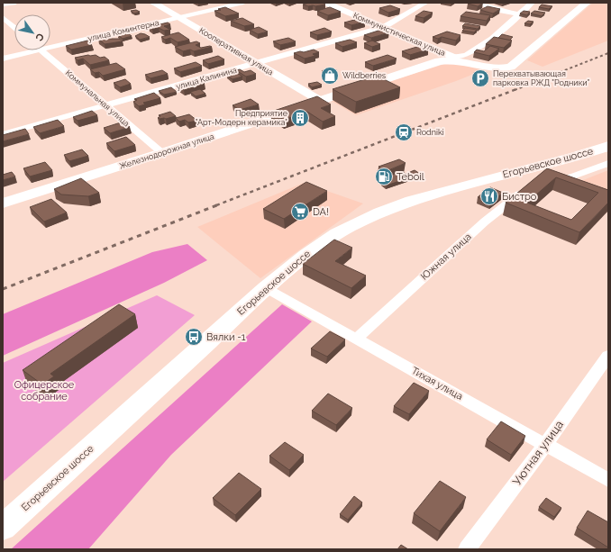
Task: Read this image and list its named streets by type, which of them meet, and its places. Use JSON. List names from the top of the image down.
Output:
{
  "streets": {
    "main road": ["Железнодорожная улица", "Егорьевское шоссе"],
    "street": [
      "улица Коминтерна",
      "Коммунистическая улица",
      "Кооперативная улица",
      "улица Калинина",
      "Коммунальная улица",
      "Южная улица",
      "Тихая улица",
      "Уютная улица"
    ]
  },
  "crossings": [
    ["улица Коминтерна", "Кооперативная улица"],
    ["Коммунистическая улица", "улица Калинина"],
    ["Коммунистическая улица", "Железнодорожная улица"],
    ["Кооперативная улица", "улица Калинина"],
    ["Кооперативная улица", "Железнодорожная улица"],
    ["улица Калинина", "Коммунальная улица"],
    ["Коммунальная улица", "Железнодорожная улица"],
    ["Егорьевское шоссе", "Тихая улица"],
    ["Южная улица", "Тихая улица"],
    ["Тихая улица", "Уютная улица"]
  ],
  "parks": ["Офицерское собрание"],
  "places": {
    "shop": ["Wildberries"],
    "parking": ["Перехватывающая парковка РЖД \"Родники\""],
    "building": ["Предприятие \"Арт-Модерн керамика\""],
    "station": ["Rodniki"],
    "fuel station": ["Teboil"],
    "restaurant": ["Бистро"],
    "supermarket": ["DA!"],
    "bus stop": ["Вялки -1"]
  },
  "north": "bottom right"
}
